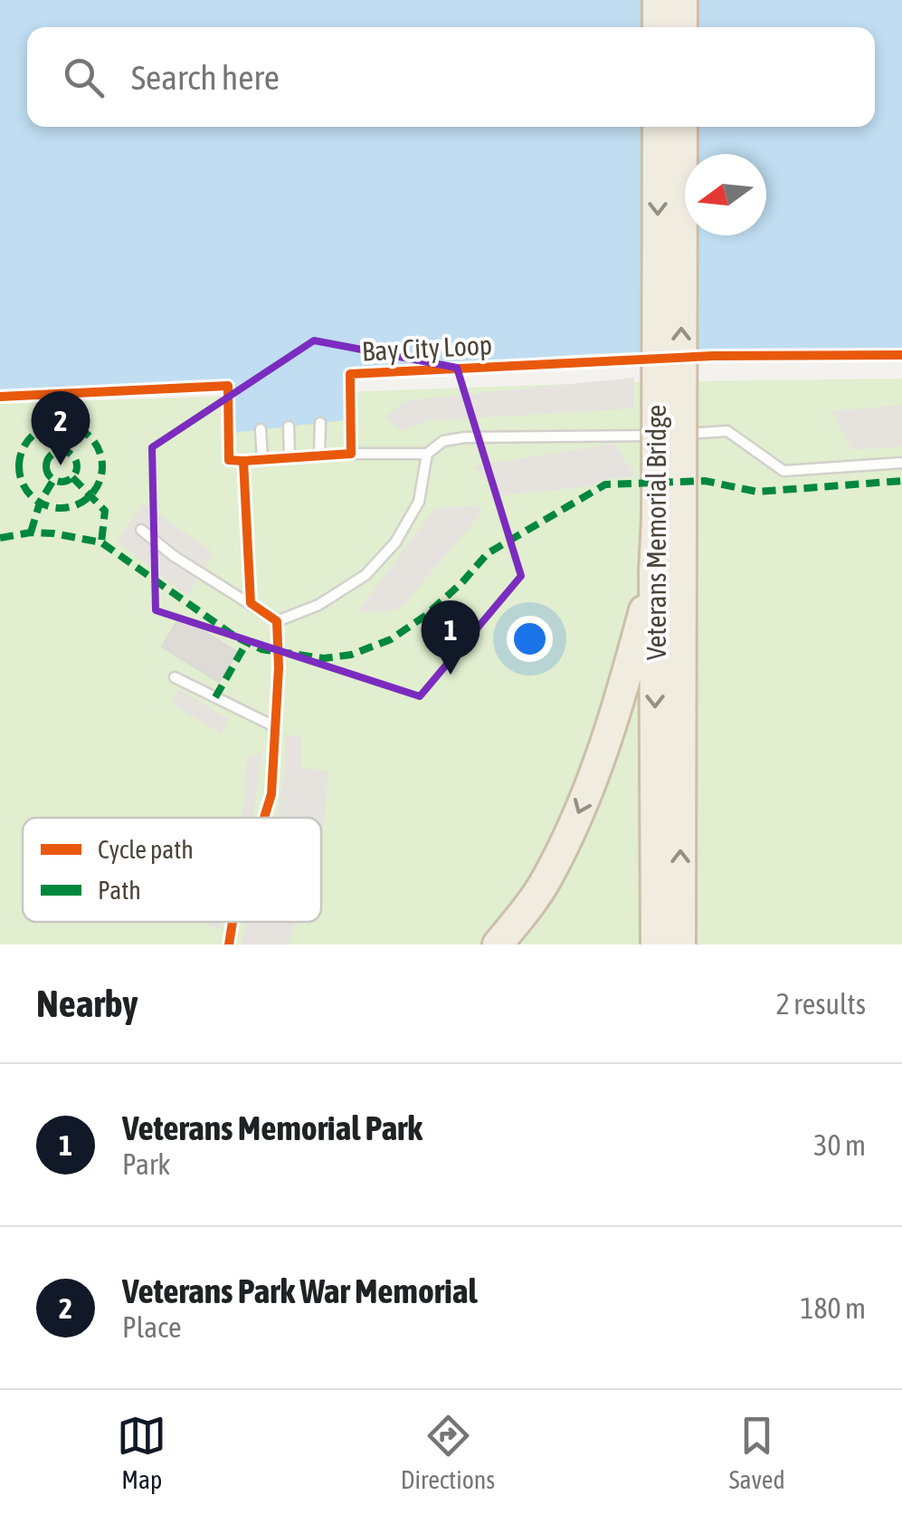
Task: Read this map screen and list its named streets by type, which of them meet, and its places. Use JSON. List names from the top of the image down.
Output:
{
  "streets": {
    "highway": ["Veterans Memorial Bridge"],
    "cycle path": ["Bay City Loop"]
  },
  "legend": ["Cycle path", "Path"],
  "north": "left",
  "page": {
    "search": "Search here",
    "pins": ["2", "1"],
    "heading": ["Nearby", "2 results"],
    "list": [
      {
        "mark": "1",
        "name": "Veterans Memorial Park",
        "note": "Park",
        "value": "30 m"
      },
      {
        "mark": "2",
        "name": "Veterans Park War Memorial",
        "note": "Place",
        "value": "180 m"
      }
    ],
    "nav": ["Map", "Directions", "Saved"]
  }
}
